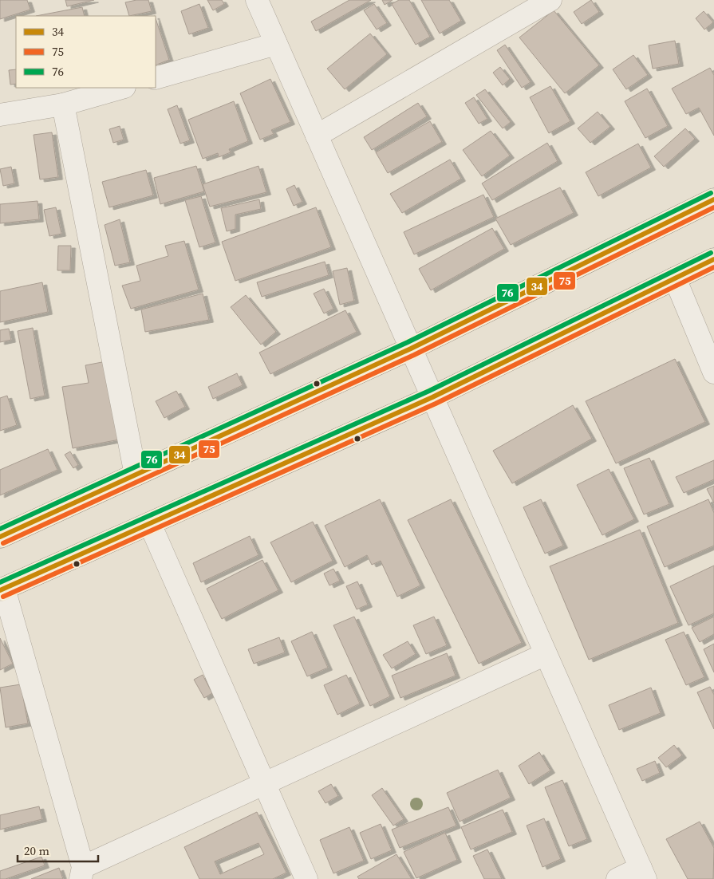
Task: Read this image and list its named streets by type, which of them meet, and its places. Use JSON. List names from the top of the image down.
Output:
{
  "lines": ["transit line 76", "transit line 34", "transit line 75"],
  "legend": ["34", "75", "76"],
  "scale_bar": "20 m"
}
